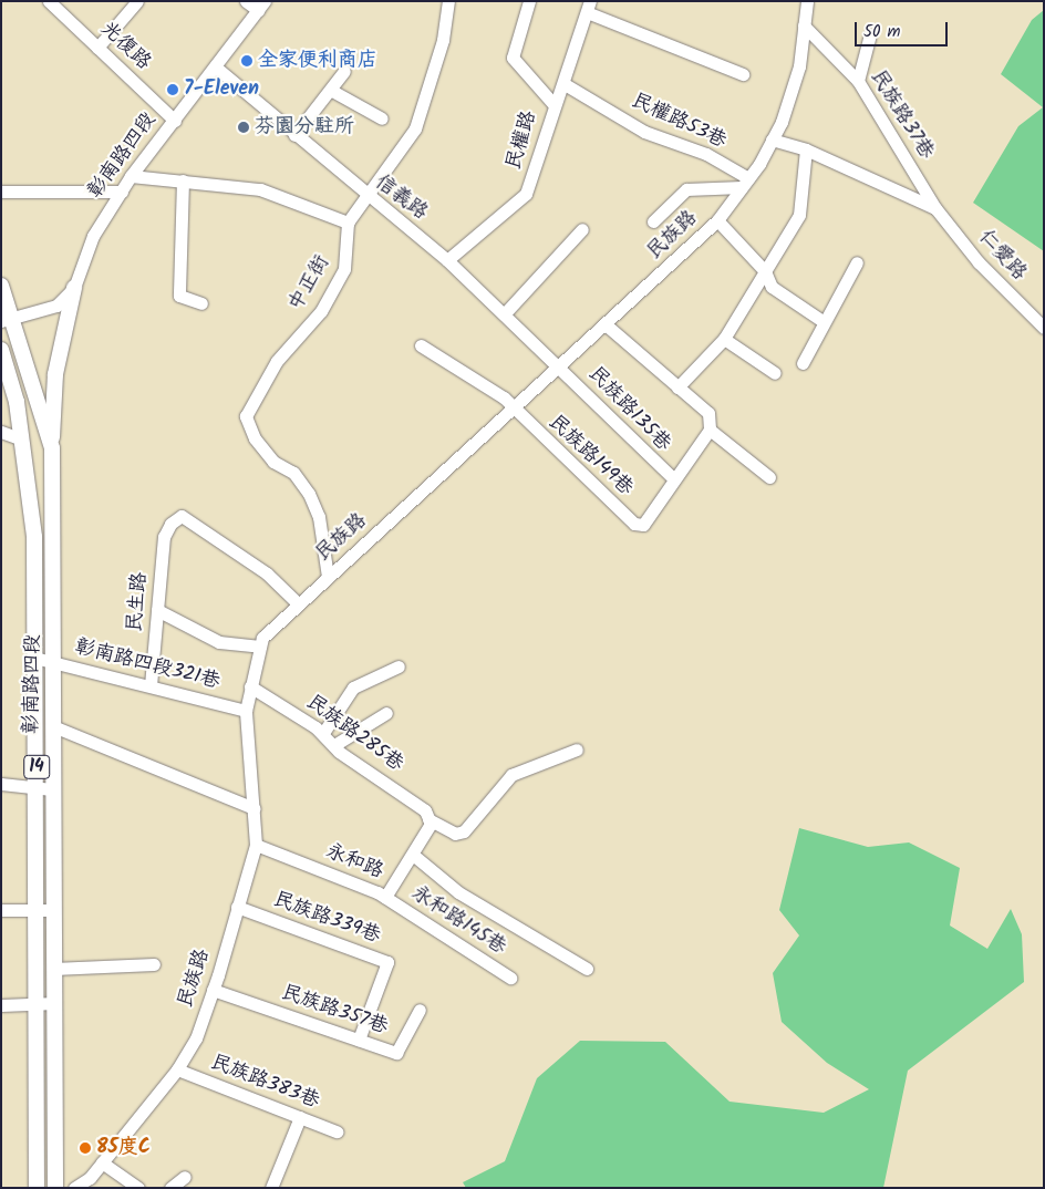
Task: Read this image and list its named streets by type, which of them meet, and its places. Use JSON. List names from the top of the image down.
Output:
{
  "streets": {
    "main road": ["彰南路四段", "14"],
    "street": [
      "光復路",
      "民族路37巷",
      "民權路53巷",
      "民權路",
      "信義路",
      "民族路",
      "仁愛路",
      "中正街",
      "民族路135巷",
      "民族路149巷",
      "民生路",
      "彰南路四段321巷",
      "民族路285巷",
      "永和路",
      "民族路339巷",
      "永和路145巷",
      "民族路357巷",
      "民族路383巷"
    ]
  },
  "crossings": [
    ["光復路", "彰南路四段"],
    ["民族路37巷", "民族路"],
    ["民族路37巷", "仁愛路"],
    ["民權路53巷", "民權路"],
    ["民權路53巷", "民族路"],
    ["民權路", "信義路"],
    ["彰南路四段", "信義路"],
    ["彰南路四段", "彰南路四段321巷"],
    ["彰南路四段", "14"],
    ["信義路", "民族路"],
    ["信義路", "民族路135巷"],
    ["民族路", "中正街"],
    ["民族路", "民族路135巷"],
    ["民族路", "民族路149巷"],
    ["民族路", "民生路"],
    ["民族路", "彰南路四段321巷"],
    ["民族路", "民族路285巷"],
    ["民族路", "永和路"],
    ["民族路", "民族路339巷"],
    ["民族路", "民族路357巷"],
    ["民族路", "民族路383巷"],
    ["民族路135巷", "民族路149巷"],
    ["民生路", "彰南路四段321巷"],
    ["民族路285巷", "永和路"],
    ["永和路", "永和路145巷"],
    ["民族路339巷", "民族路357巷"]
  ],
  "places": [
    "全家便利商店",
    "7-Eleven",
    "芬園分駐所",
    "85度C"
  ],
  "scale_bar": "50 m"
}
